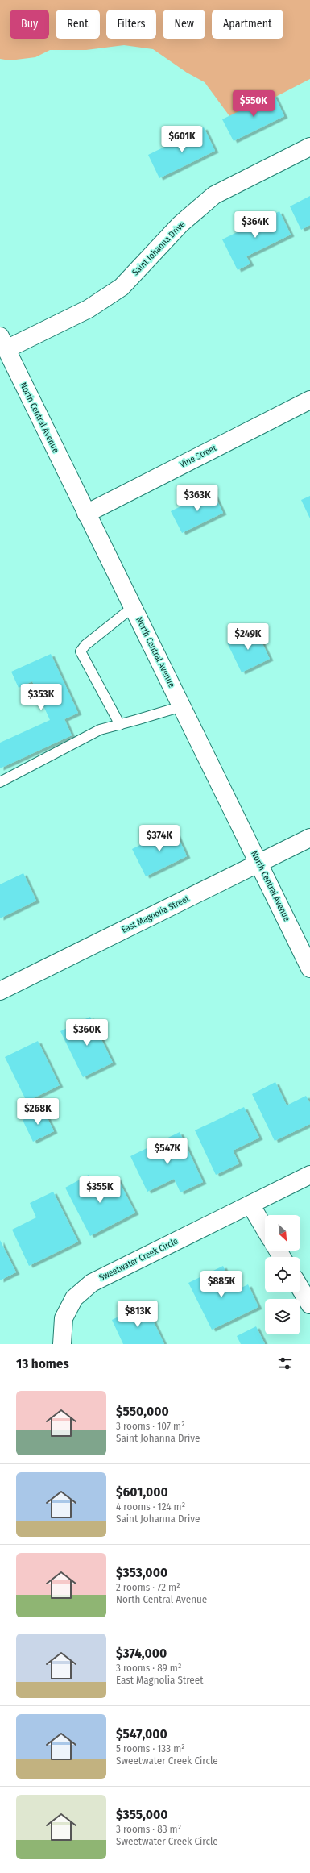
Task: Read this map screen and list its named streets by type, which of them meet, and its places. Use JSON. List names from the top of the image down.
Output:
{
  "streets": {
    "street": [
      "Saint Johanna Drive",
      "North Central Avenue",
      "Vine Street",
      "East Magnolia Street",
      "Sweetwater Creek Circle"
    ]
  },
  "crossings": [
    ["Saint Johanna Drive", "North Central Avenue"],
    ["North Central Avenue", "Vine Street"],
    ["North Central Avenue", "East Magnolia Street"]
  ],
  "north": "bottom right",
  "page": {
    "chip": [
      "Buy",
      "Rent",
      "Filters",
      "New",
      "Apartment"
    ],
    "price": [
      "$550K",
      "$601K",
      "$364K",
      "$363K",
      "$249K",
      "$353K",
      "$374K",
      "$360K",
      "$268K",
      "$547K",
      "$355K",
      "$885K",
      "$813K"
    ],
    "heading": "13 homes",
    "list": [
      {
        "name": "$550,000",
        "note": "3 rooms · 107 m² · Saint Johanna Drive"
      },
      {
        "name": "$601,000",
        "note": "4 rooms · 124 m² · Saint Johanna Drive"
      },
      {
        "name": "$353,000",
        "note": "2 rooms · 72 m² · North Central Avenue"
      },
      {
        "name": "$374,000",
        "note": "3 rooms · 89 m² · East Magnolia Street"
      },
      {
        "name": "$547,000",
        "note": "5 rooms · 133 m² · Sweetwater Creek Circle"
      },
      {
        "name": "$355,000",
        "note": "3 rooms · 83 m² · Sweetwater Creek Circle"
      }
    ]
  }
}
